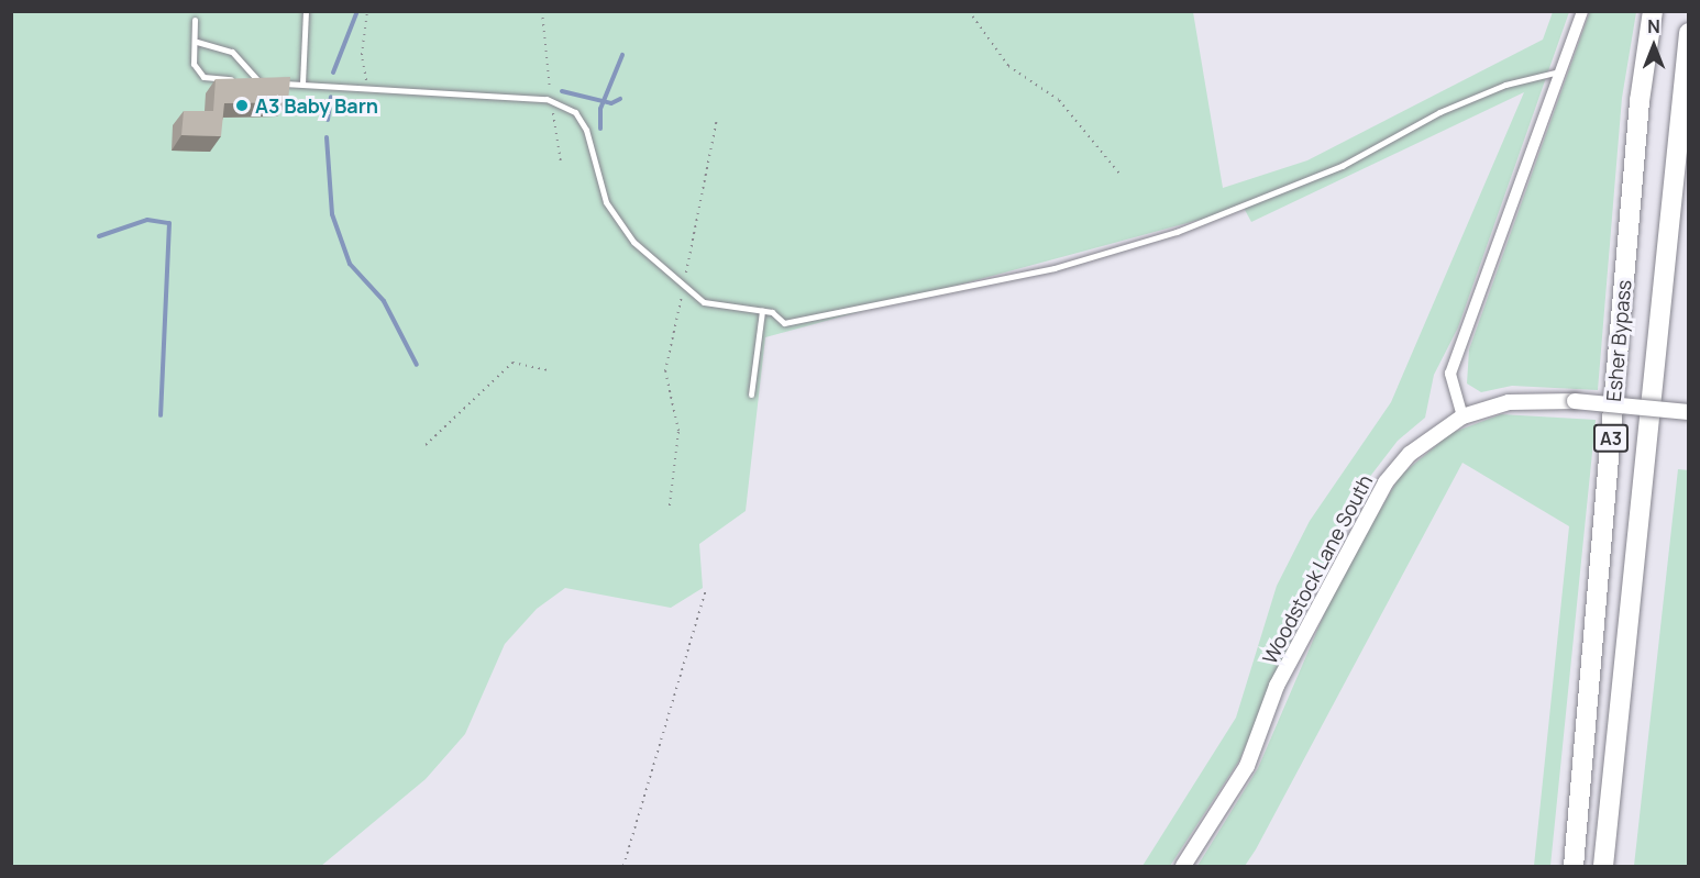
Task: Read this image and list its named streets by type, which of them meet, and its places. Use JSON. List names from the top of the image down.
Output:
{
  "streets": {
    "highway": ["Esher Bypass", "A3"],
    "street": ["Woodstock Lane South"]
  },
  "places": ["A3 Baby Barn"],
  "north": "top"
}
